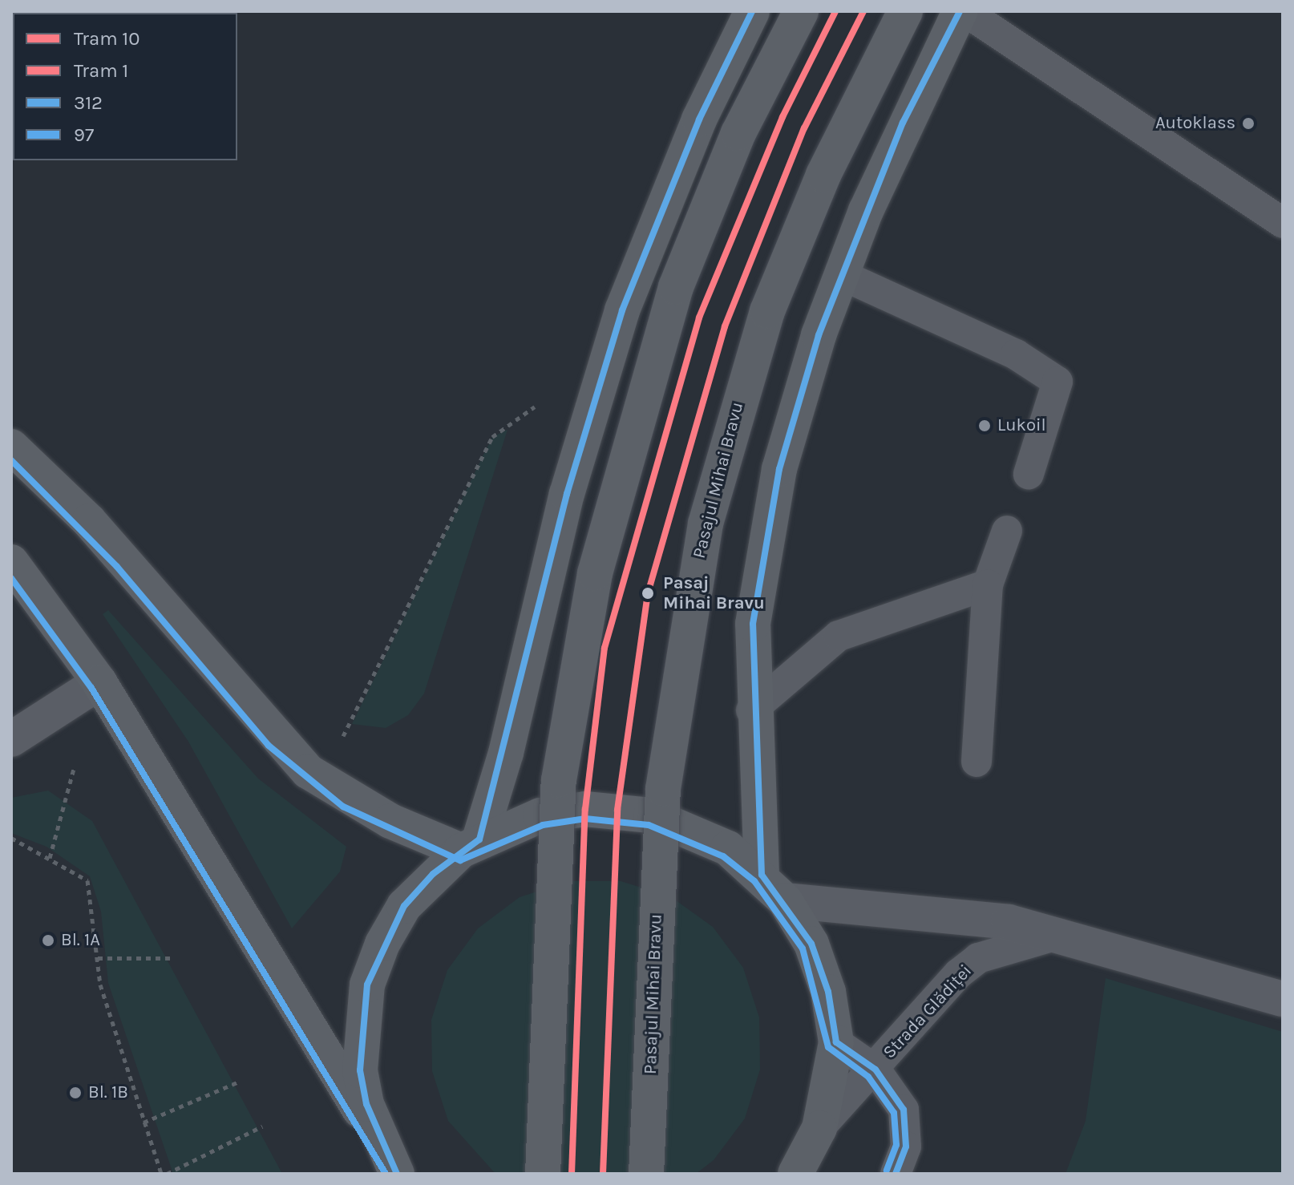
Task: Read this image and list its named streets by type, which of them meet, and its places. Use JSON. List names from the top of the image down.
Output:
{
  "streets": {
    "main road": ["Pasajul Mihai Bravu"],
    "lane": ["Strada Glădiței"]
  },
  "places": [
    "Autoklass",
    "Lukoil",
    "Pasaj Mihai Bravu",
    "Bl. 1A",
    "Bl. 1B"
  ],
  "lines": [
    "tram line 10",
    "tram line 1",
    "transit line 312",
    "transit line 97"
  ],
  "legend": [
    "Tram 10",
    "Tram 1",
    "312",
    "97"
  ]
}
